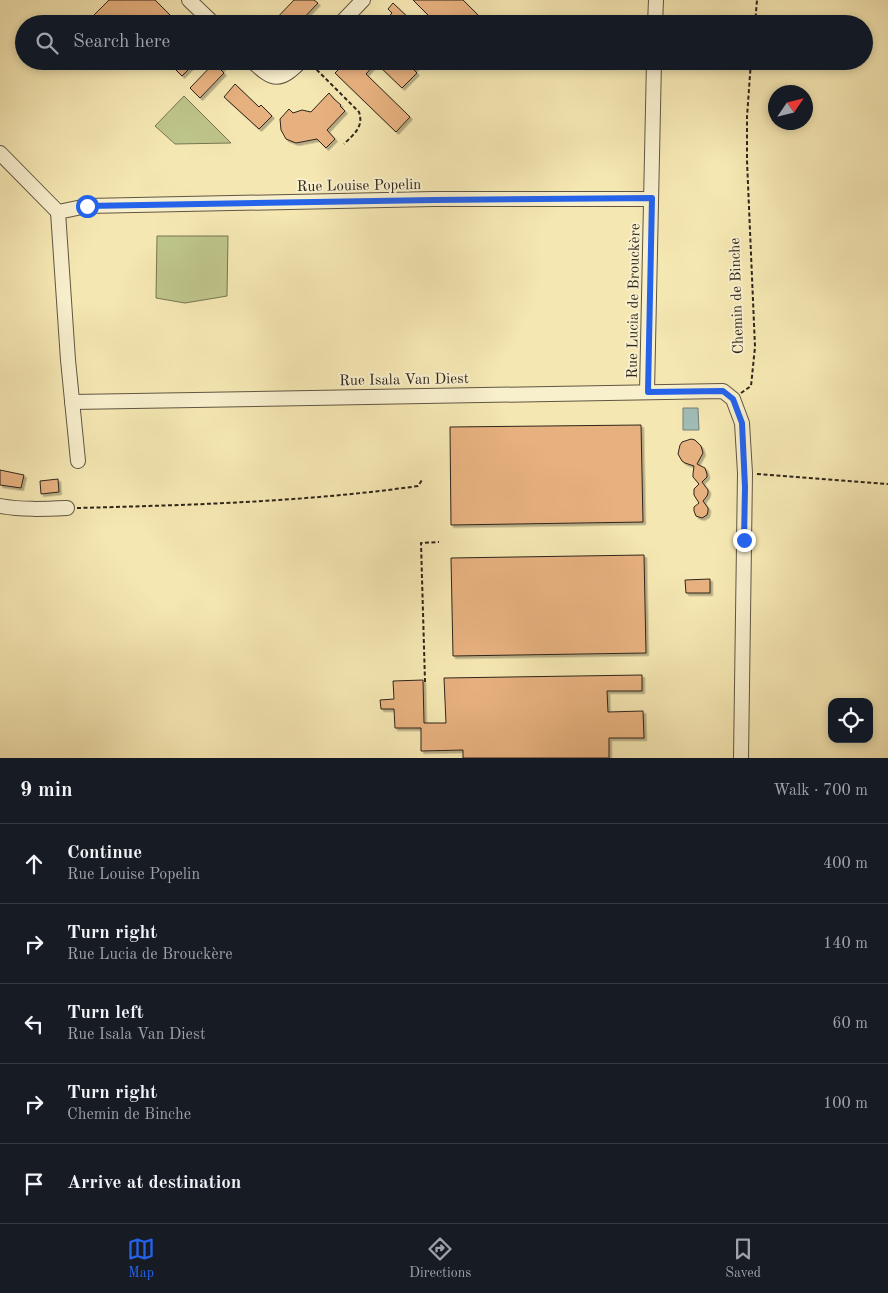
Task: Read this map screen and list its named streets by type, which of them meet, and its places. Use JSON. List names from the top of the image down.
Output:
{
  "streets": {
    "street": ["Rue Louise Popelin", "Rue Lucia de Brouckère", "Rue Isala Van Diest"],
    "path": ["Chemin de Binche"]
  },
  "crossings": [
    ["Rue Louise Popelin", "Rue Lucia de Brouckère"],
    ["Chemin de Binche", "Rue Isala Van Diest"],
    ["Rue Lucia de Brouckère", "Rue Isala Van Diest"]
  ],
  "north": "top right",
  "page": {
    "search": "Search here",
    "heading": ["9 min", "Walk · 700 m"],
    "list": [
      ["Continue", "Rue Louise Popelin", "400 m"],
      ["Turn right", "Rue Lucia de Brouckère", "140 m"],
      ["Turn left", "Rue Isala Van Diest", "60 m"],
      ["Turn right", "Chemin de Binche", "100 m"],
      "Arrive at destination"
    ],
    "nav": ["Map", "Directions", "Saved"]
  }
}
